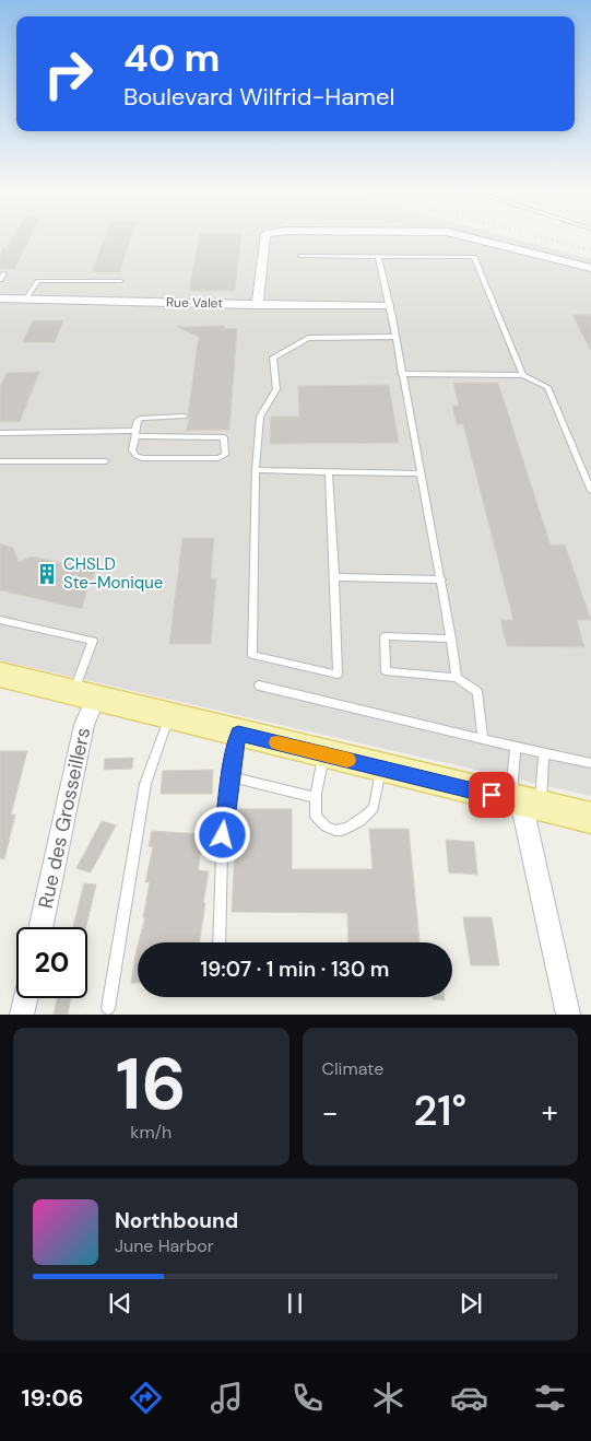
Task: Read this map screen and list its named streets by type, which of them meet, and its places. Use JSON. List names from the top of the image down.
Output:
{
  "streets": {
    "street": ["Rue Valet", "Rue des Grosseillers"]
  },
  "places": {
    "building": ["CHSLD Ste-Monique"]
  },
  "page": {
    "turn": ["40 m", "Boulevard Wilfrid-Hamel"],
    "limit": "20",
    "trip": "19:07 · 1 min · 130 m",
    "tile": [
      ["16", "km/h"],
      "Climate"
    ],
    "heat": ["−", "21°", "+"],
    "song": ["Northbound", "June Harbor"],
    "tabs": "19:06"
  }
}
